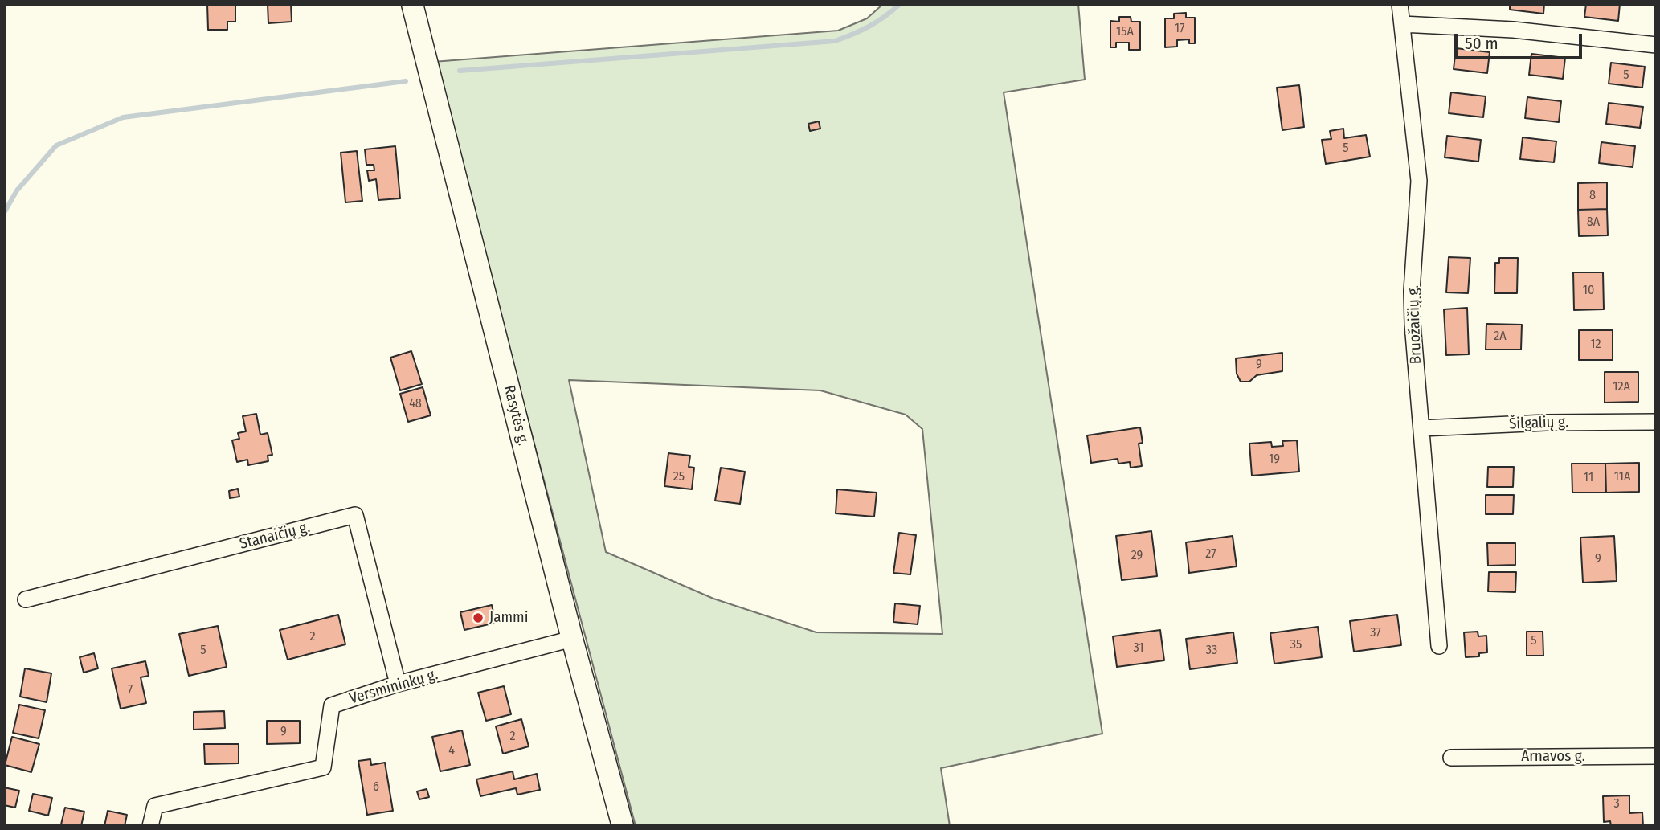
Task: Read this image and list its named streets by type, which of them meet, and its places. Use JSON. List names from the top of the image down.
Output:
{
  "streets": {
    "main road": ["Rasytės g."],
    "street": [
      "Bruožaičių g.",
      "Šilgalių g.",
      "Stanaičių g.",
      "Versmininkų g.",
      "Arnavos g."
    ]
  },
  "crossings": [
    ["Bruožaičių g.", "Šilgalių g."],
    ["Rasytės g.", "Versmininkų g."],
    ["Stanaičių g.", "Versmininkų g."]
  ],
  "places": ["Jammi"],
  "house_numbers": [
    "17",
    "15A",
    "5",
    "5",
    "8",
    "8A",
    "10",
    "2A",
    "12",
    "9",
    "12A",
    "48",
    "19",
    "25",
    "11A",
    "11",
    "27",
    "29",
    "9",
    "37",
    "2",
    "5",
    "35",
    "31",
    "5",
    "33",
    "7",
    "9",
    "2",
    "4",
    "6",
    "3"
  ],
  "scale_bar": "50 m"
}
